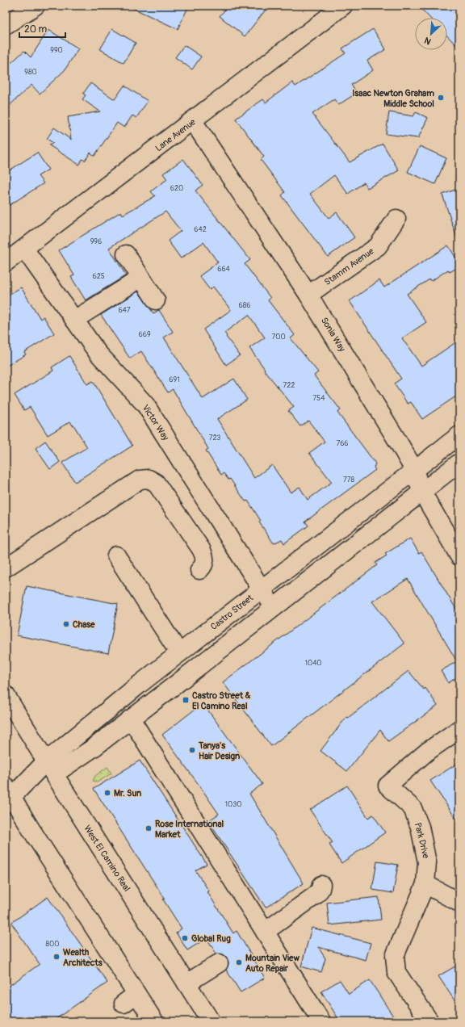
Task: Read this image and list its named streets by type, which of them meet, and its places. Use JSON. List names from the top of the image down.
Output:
{
  "streets": {
    "street": [
      "Lane Avenue",
      "Stamm Avenue",
      "Sonia Way",
      "Victor Way",
      "Castro Street",
      "Park Drive",
      "West El Camino Real"
    ]
  },
  "crossings": [
    ["Lane Avenue", "Sonia Way"],
    ["Lane Avenue", "Victor Way"],
    ["Stamm Avenue", "Sonia Way"],
    ["Sonia Way", "Castro Street"],
    ["Victor Way", "Castro Street"],
    ["Castro Street", "West El Camino Real"]
  ],
  "places": {
    "other": [
      "Isaac Newton Graham Middle School",
      "Chase",
      "Tanya's Hair Design",
      "Mr. Sun",
      "Rose International Market",
      "Global Rug",
      "Wealth Architects",
      "Mountain View Auto Repair"
    ],
    "transit": ["Castro Street & El Camino Real"]
  },
  "house_numbers": [
    "990",
    "980",
    "620",
    "642",
    "996",
    "664",
    "625",
    "686",
    "647",
    "669",
    "700",
    "691",
    "722",
    "754",
    "723",
    "766",
    "778",
    "1040",
    "1030",
    "800"
  ],
  "scale_bar": "20 m",
  "north": "bottom left"
}
